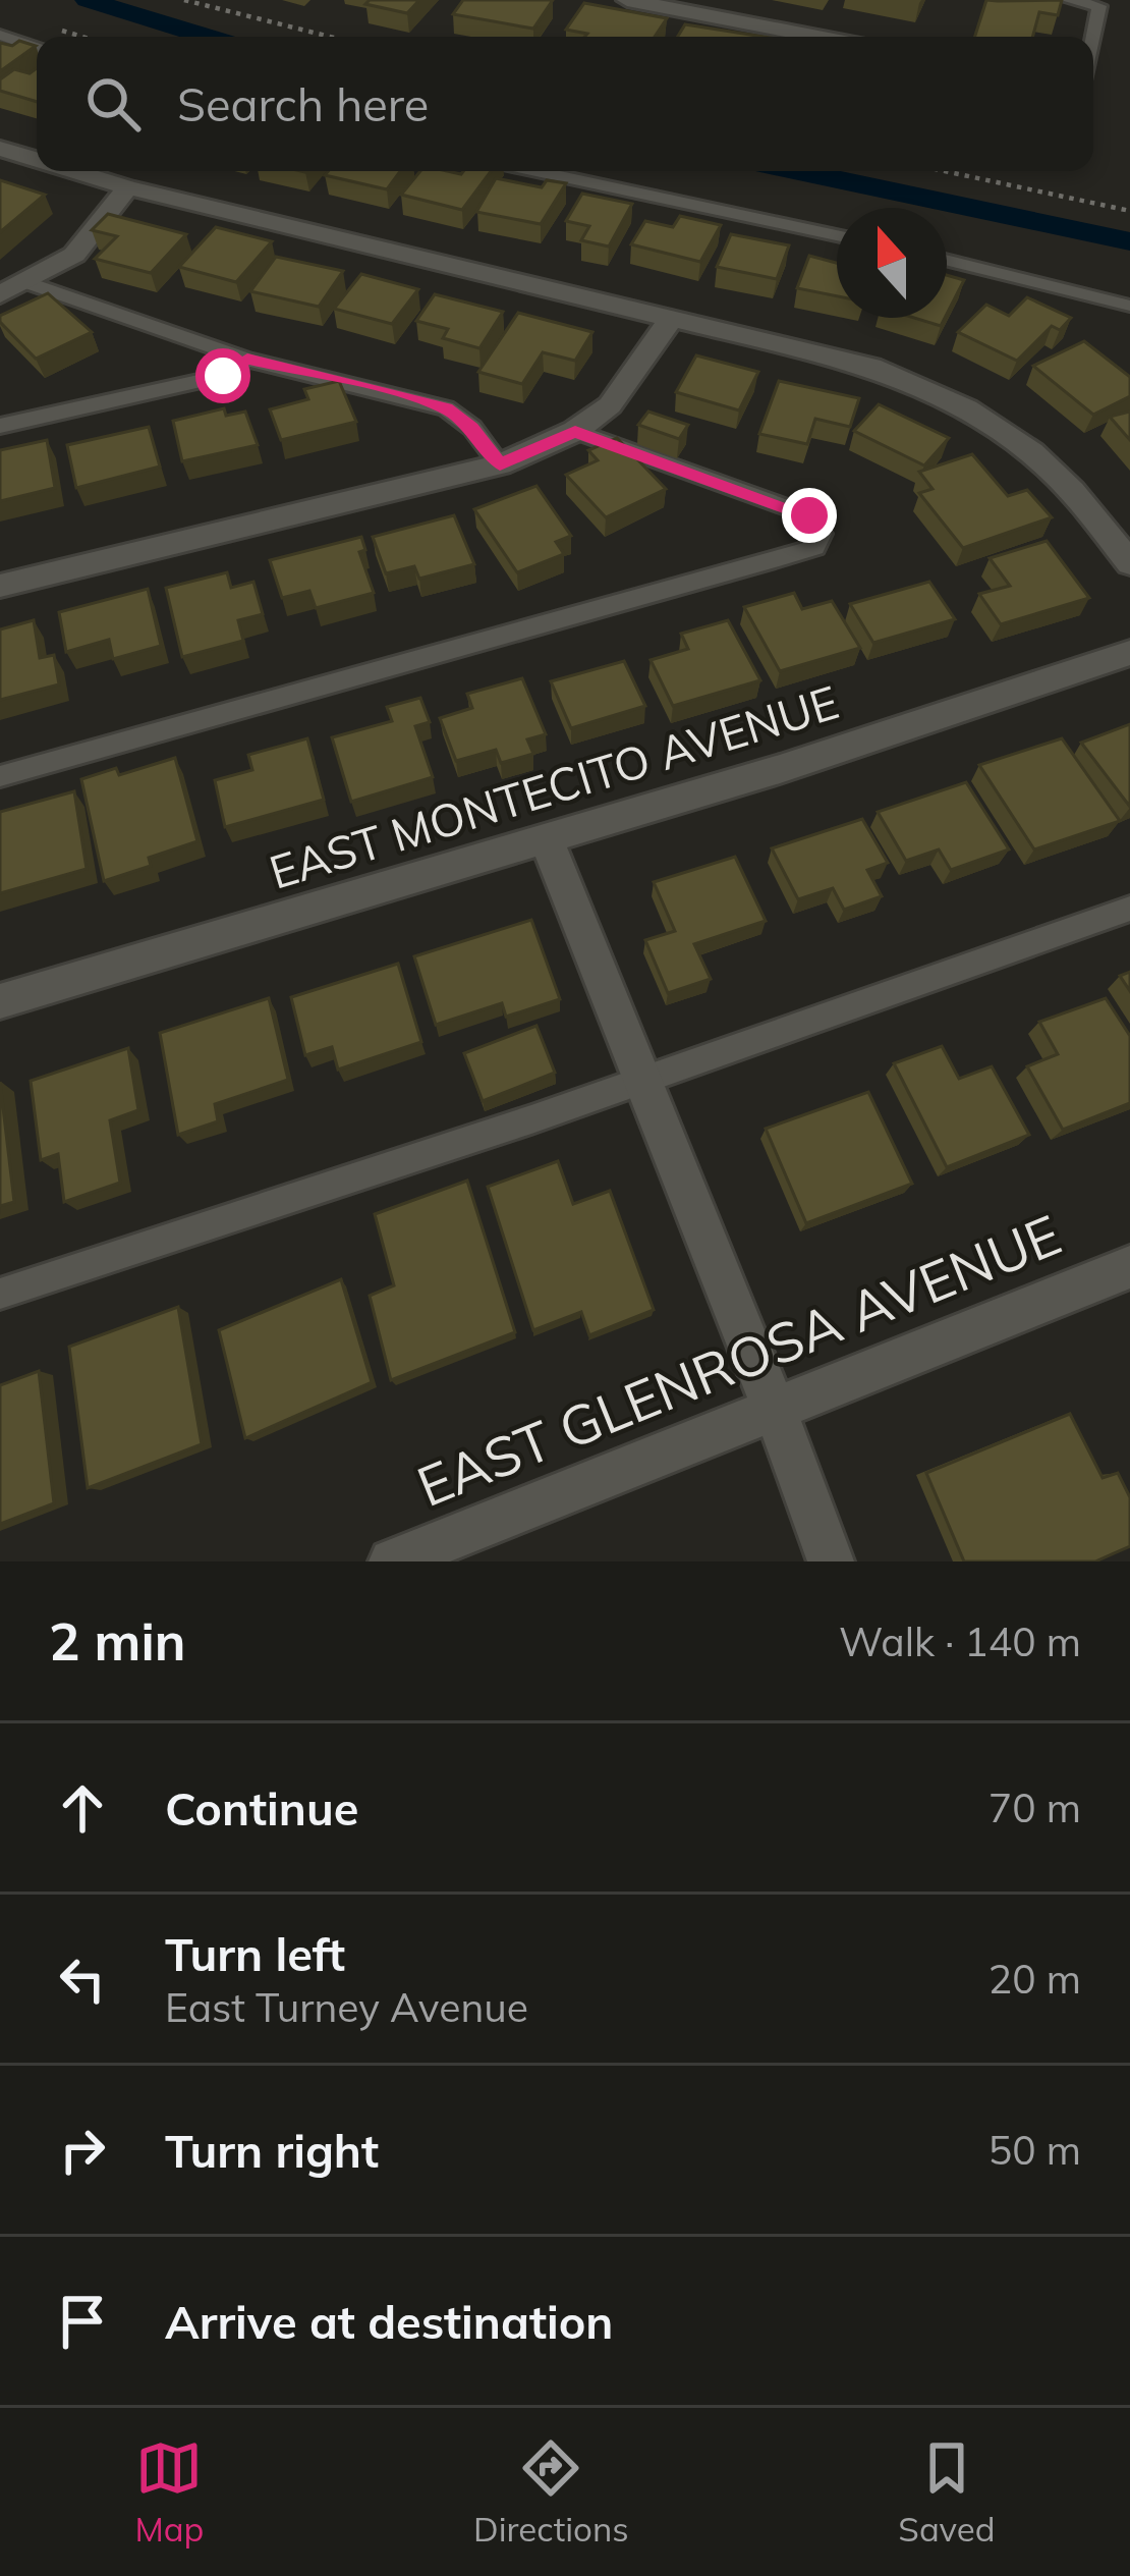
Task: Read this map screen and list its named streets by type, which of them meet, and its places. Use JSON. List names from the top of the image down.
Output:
{
  "streets": {
    "street": ["EAST MONTECITO AVENUE", "EAST GLENROSA AVENUE"]
  },
  "north": "top",
  "page": {
    "search": "Search here",
    "heading": ["2 min", "Walk · 140 m"],
    "list": [
      ["Continue", "70 m"],
      ["Turn left", "East Turney Avenue", "20 m"],
      ["Turn right", "50 m"],
      "Arrive at destination"
    ],
    "nav": ["Map", "Directions", "Saved"]
  }
}
